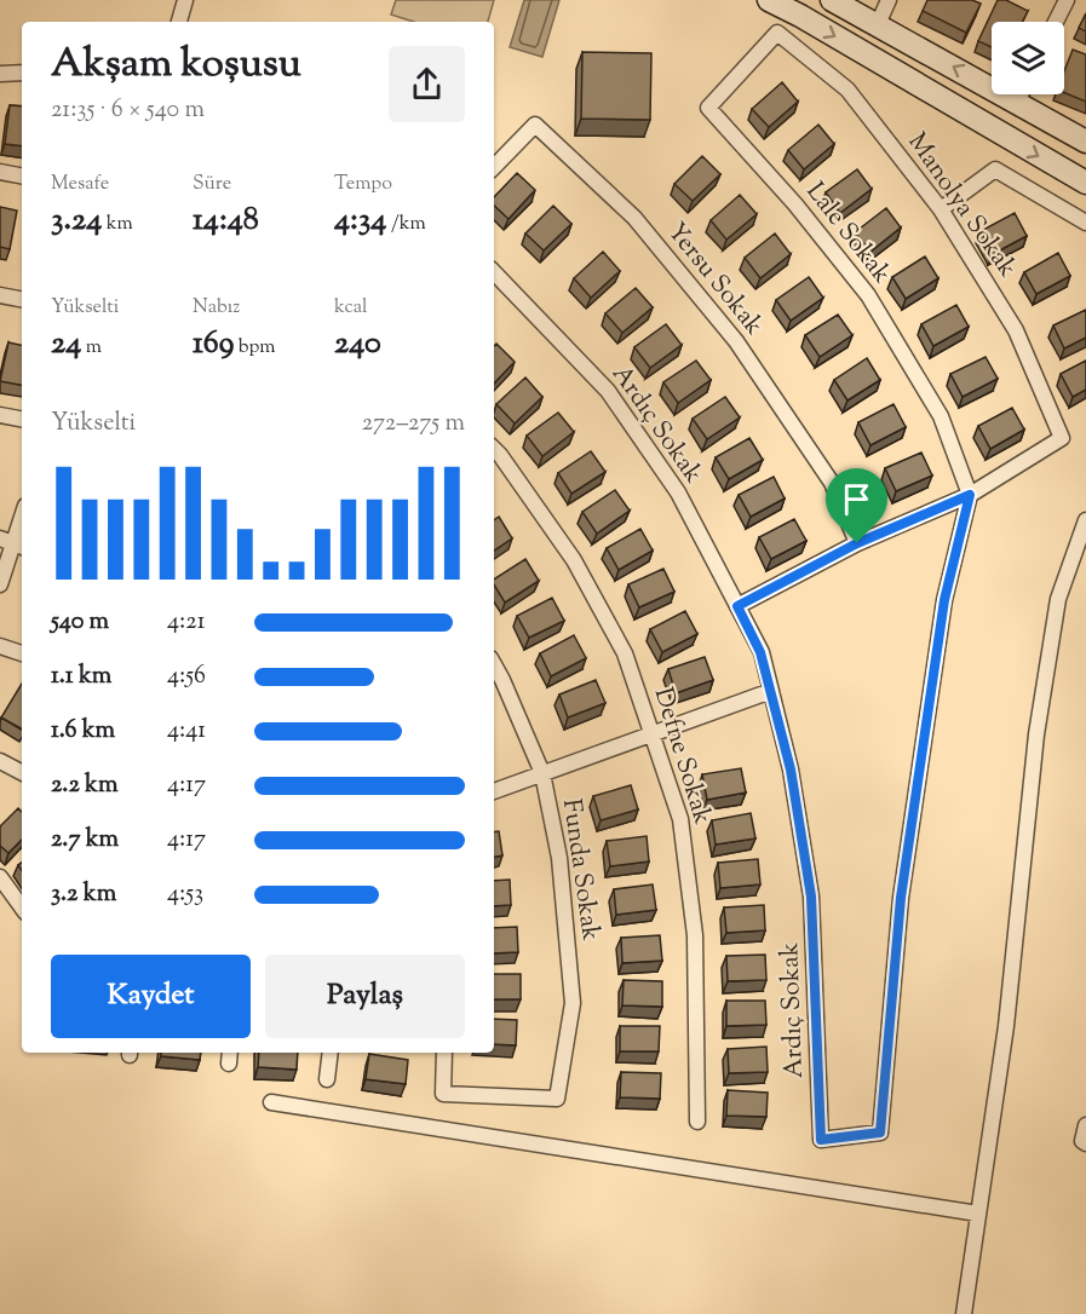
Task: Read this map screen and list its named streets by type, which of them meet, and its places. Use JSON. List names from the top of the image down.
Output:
{
  "streets": {
    "street": [
      "Manolya Sokak",
      "Lale Sokak",
      "Yersu Sokak",
      "Ardıç Sokak",
      "Defne Sokak",
      "Funda Sokak"
    ]
  },
  "crossings": [
    ["Manolya Sokak", "Lale Sokak"],
    ["Manolya Sokak", "Ardıç Sokak"],
    ["Lale Sokak", "Ardıç Sokak"]
  ],
  "page": {
    "heading": ["Akşam koşusu", "21:35 · 6 × 540 m"],
    "stats": [
      ["Mesafe", "3.24 km"],
      ["Süre", "14:48"],
      ["Tempo", "4:34 /km"],
      ["Yükselti", "24 m"],
      ["Nabız", "169 bpm"],
      ["kcal", "240"]
    ],
    "chart": ["Yükselti", "272–275 m"],
    "list": [
      {
        "name": "540 m",
        "note": "4:21"
      },
      {
        "name": "1.1 km",
        "note": "4:56"
      },
      {
        "name": "1.6 km",
        "note": "4:41"
      },
      {
        "name": "2.2 km",
        "note": "4:17"
      },
      {
        "name": "2.7 km",
        "note": "4:17"
      },
      {
        "name": "3.2 km",
        "note": "4:53"
      }
    ],
    "buttons": ["Kaydet", "Paylaş"]
  }
}
